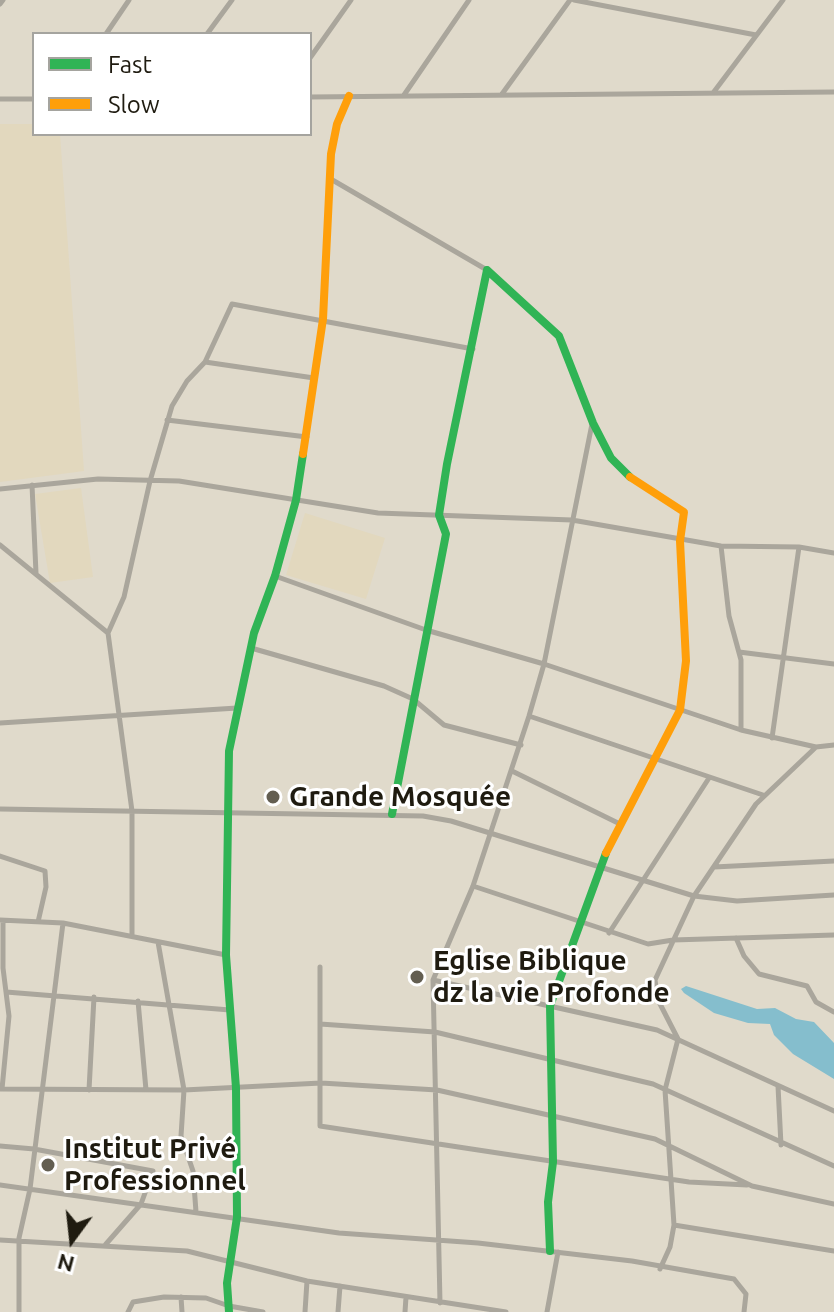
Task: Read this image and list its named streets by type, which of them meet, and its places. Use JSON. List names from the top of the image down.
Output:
{
  "places": ["Grande Mosquée", "Eglise Biblique dz la vie Profonde", "Institut Privé Professionnel"],
  "legend": ["Fast", "Slow"],
  "north": "bottom"
}
